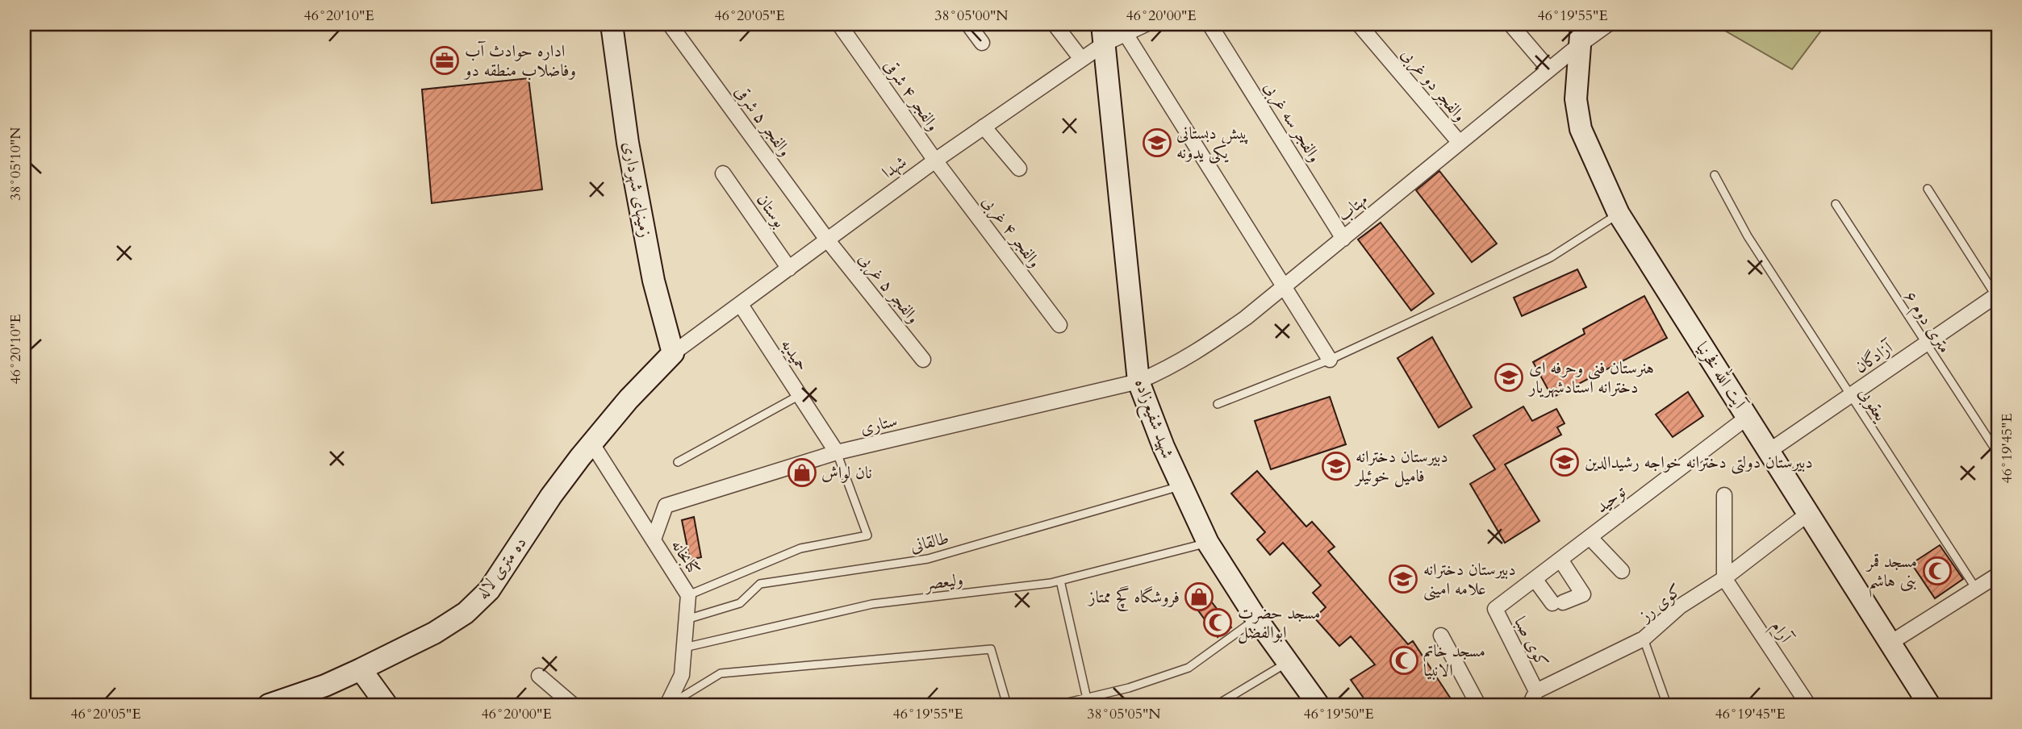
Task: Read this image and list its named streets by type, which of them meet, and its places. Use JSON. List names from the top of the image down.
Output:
{
  "streets": {
    "street": [
      "والفجر دو غربی",
      "والفجر ۴ شرقی",
      "والفجر ۵ شرقی",
      "والفجر سه غربی",
      "شهدا",
      "زمینهای شهرداری",
      "مهتاب",
      "بوستان",
      "والفجر ۴ غربی",
      "والفجر ۵ غربی",
      "حمیدیه",
      "آزادگان",
      "آیت الله فخرنیا",
      "شهید شفیع‌زاده",
      "ستاری",
      "توحید",
      "کتابخانه",
      "ده متری لاله",
      "کوی رز",
      "آرام",
      "کوی صبا"
    ],
    "lane": [
      "۶ متری دوم",
      "یعقوبی",
      "طالقانی",
      "ولیعصر"
    ]
  },
  "crossings": [
    ["والفجر دو غربی", "مهتاب"],
    ["والفجر ۴ شرقی", "شهدا"],
    ["والفجر ۴ شرقی", "والفجر ۴ غربی"],
    ["والفجر ۵ شرقی", "شهدا"],
    ["والفجر ۵ شرقی", "والفجر ۵ غربی"],
    ["والفجر سه غربی", "مهتاب"],
    ["شهدا", "زمینهای شهرداری"],
    ["شهدا", "بوستان"],
    ["شهدا", "والفجر ۴ غربی"],
    ["شهدا", "والفجر ۵ غربی"],
    ["شهدا", "حمیدیه"],
    ["شهدا", "شهید شفیع‌زاده"],
    ["شهدا", "ده متری لاله"],
    ["زمینهای شهرداری", "ده متری لاله"],
    ["مهتاب", "آیت الله فخرنیا"],
    ["مهتاب", "شهید شفیع‌زاده"],
    ["مهتاب", "ستاری"],
    ["۶ متری دوم", "آزادگان"],
    ["حمیدیه", "ستاری"],
    ["آزادگان", "آیت الله فخرنیا"],
    ["آزادگان", "یعقوبی"],
    ["آیت الله فخرنیا", "توحید"],
    ["آیت الله فخرنیا", "کوی رز"],
    ["شهید شفیع‌زاده", "ستاری"],
    ["شهید شفیع‌زاده", "طالقانی"],
    ["شهید شفیع‌زاده", "ولیعصر"],
    ["ستاری", "کتابخانه"],
    ["توحید", "کوی صبا"],
    ["طالقانی", "کتابخانه"],
    ["کتابخانه", "ده متری لاله"],
    ["کتابخانه", "ولیعصر"],
    ["کوی رز", "آرام"],
    ["کوی رز", "کوی صبا"]
  ],
  "places": {
    "office": ["اداره حوادث آب وفاضلاب منطقه دو"],
    "school or university": [
      "پیش دبستانی یکی یدونه",
      "هنرستان فنی وحرفه ای دخترانه استادشهریار",
      "دبیرستان دولتی دخترانه خواجه رشیدالدین",
      "دبیرستان دخترانه فامیل خوئیلر",
      "دبیرستان دخترانه علامه امینی"
    ],
    "shop": ["نان لواش", "فروشگاه گچ ممتاز"],
    "mosque": ["مسجد قمر بنی هاشم", "مسجد حضرت ابوالفضل", "مسجد خاتم الانبیا"]
  },
  "coordinates": [
    "46°20'10\"E",
    "46°20'05\"E",
    "38°05'00\"N",
    "46°20'00\"E",
    "46°19'55\"E",
    "38°05'10\"N",
    "46°19'45\"E",
    "38°05'05\"N",
    "46°19'50\"E"
  ]
}
